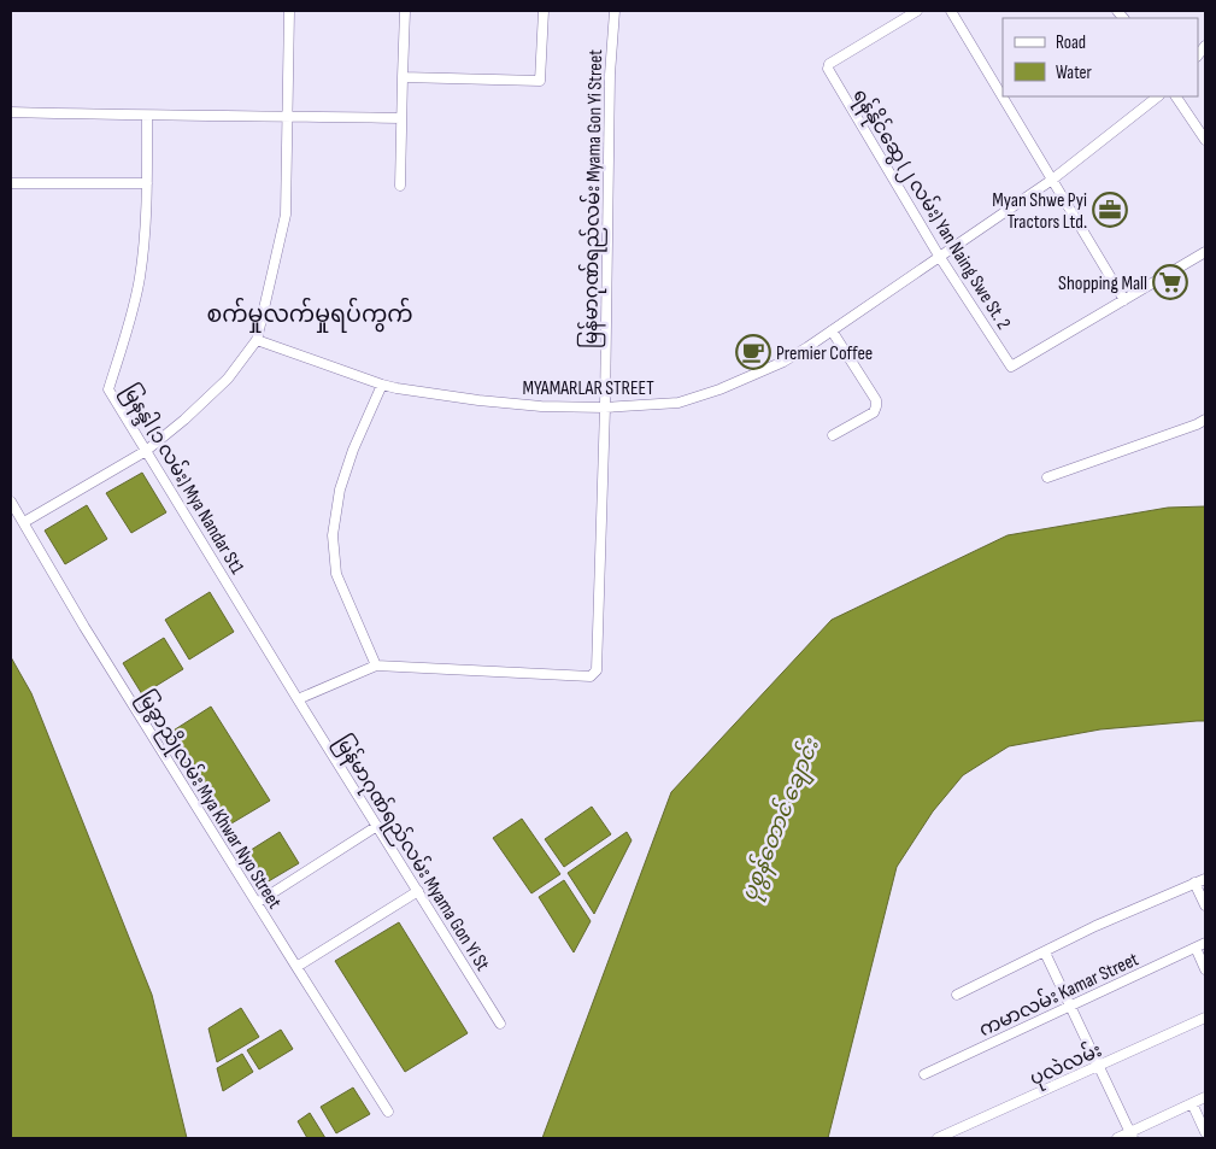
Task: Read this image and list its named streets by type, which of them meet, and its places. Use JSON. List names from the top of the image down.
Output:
{
  "streets": {
    "street": [
      "မြန်မာဂုဏ်ရည်လမ်း Myama Gon Yi Street",
      "ရန်နိုင်ဆွေ (၂ လမ်း) Yan Naing Swe St. 2",
      "MYAMARLAR STREET",
      "မြနန္ဒါ (၁ လမ်း) Mya Nandar St1",
      "မြခွာညိုလမ်း Mya Khwar Nyo Street",
      "မြန်မာဂုဏ်ရည်လမ်း Myama Gon Yi St",
      "ကမာလမ်း Kamar Street",
      "ပုလဲလမ်း"
    ]
  },
  "crossings": [
    ["မြန်မာဂုဏ်ရည်လမ်း Myama Gon Yi Street", "MYAMARLAR STREET"],
    ["ရန်နိုင်ဆွေ (၂ လမ်း) Yan Naing Swe St. 2", "MYAMARLAR STREET"],
    ["မြနန္ဒါ (၁ လမ်း) Mya Nandar St1", "မြန်မာဂုဏ်ရည်လမ်း Myama Gon Yi St"]
  ],
  "districts": ["စက်မှုလက်မှုရပ်ကွက်"],
  "water": ["ပုစွန်တောင် ချောင်း"],
  "places": {
    "office": ["Myan Shwe Pyi Tractors Ltd."],
    "supermarket": ["Shopping Mall"],
    "cafe": ["Premier Coffee"]
  },
  "legend": ["Road", "Water"]
}
